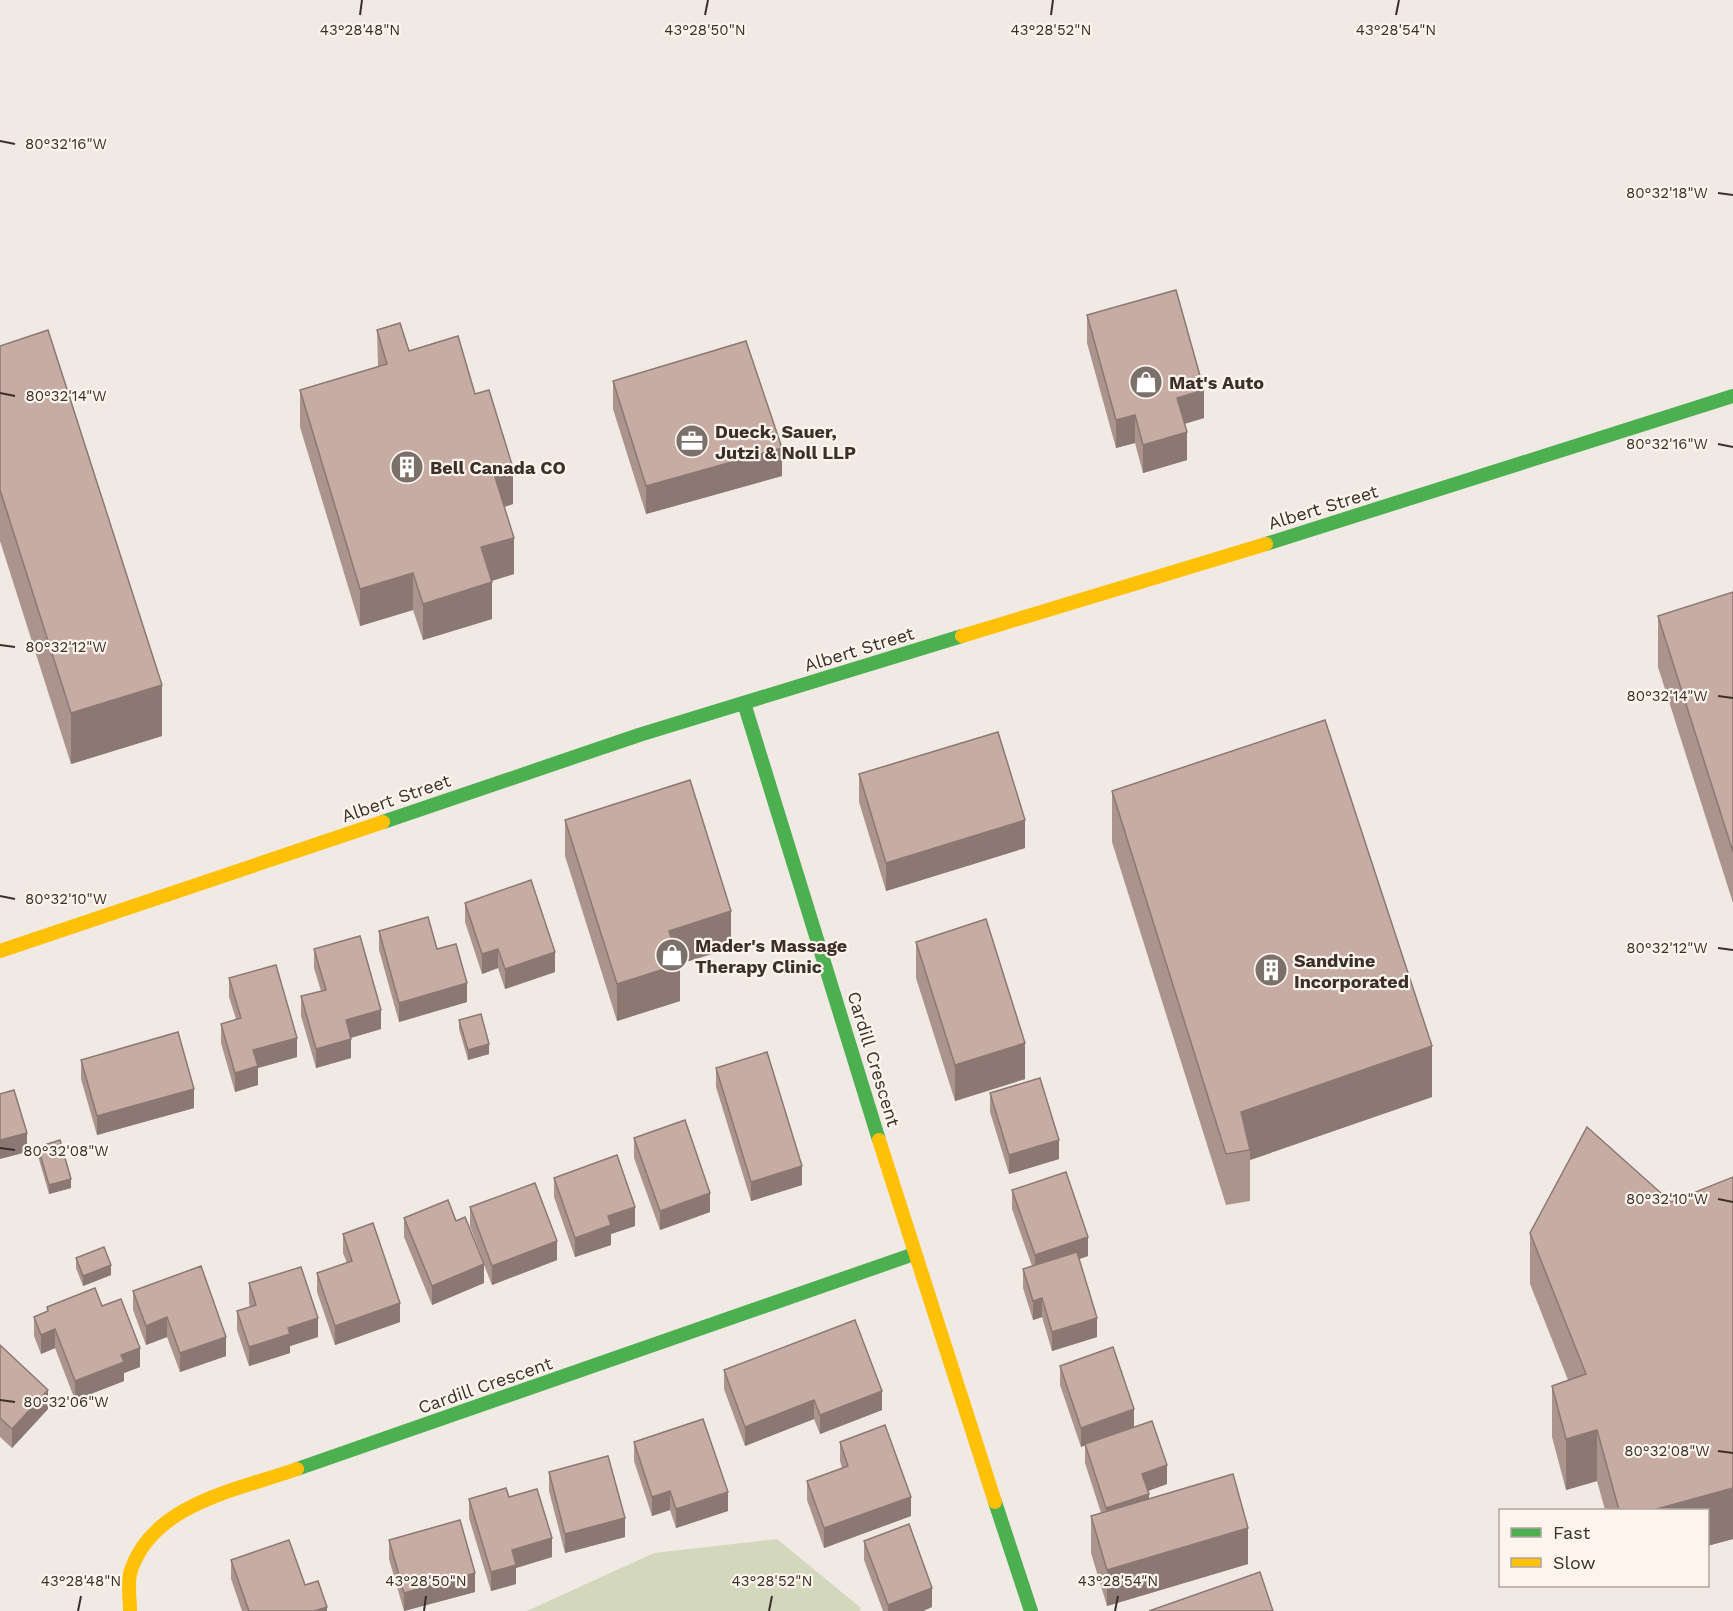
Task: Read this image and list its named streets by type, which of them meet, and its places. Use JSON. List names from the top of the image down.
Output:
{
  "streets": {
    "street": ["Albert Street", "Cardill Crescent"]
  },
  "crossings": [
    ["Albert Street", "Cardill Crescent"]
  ],
  "places": {
    "shop": ["Mat's Auto", "Mader's Massage Therapy Clinic"],
    "office": ["Dueck, Sauer, Jutzi & Noll LLP"],
    "building": ["Bell Canada CO", "Sandvine Incorporated"]
  },
  "legend": ["Fast", "Slow"],
  "coordinates": [
    "43°28'48\"N",
    "43°28'50\"N",
    "43°28'52\"N",
    "43°28'54\"N",
    "80°32'16\"W",
    "80°32'18\"W",
    "80°32'14\"W",
    "80°32'12\"W",
    "80°32'10\"W",
    "80°32'08\"W",
    "80°32'06\"W"
  ]
}
